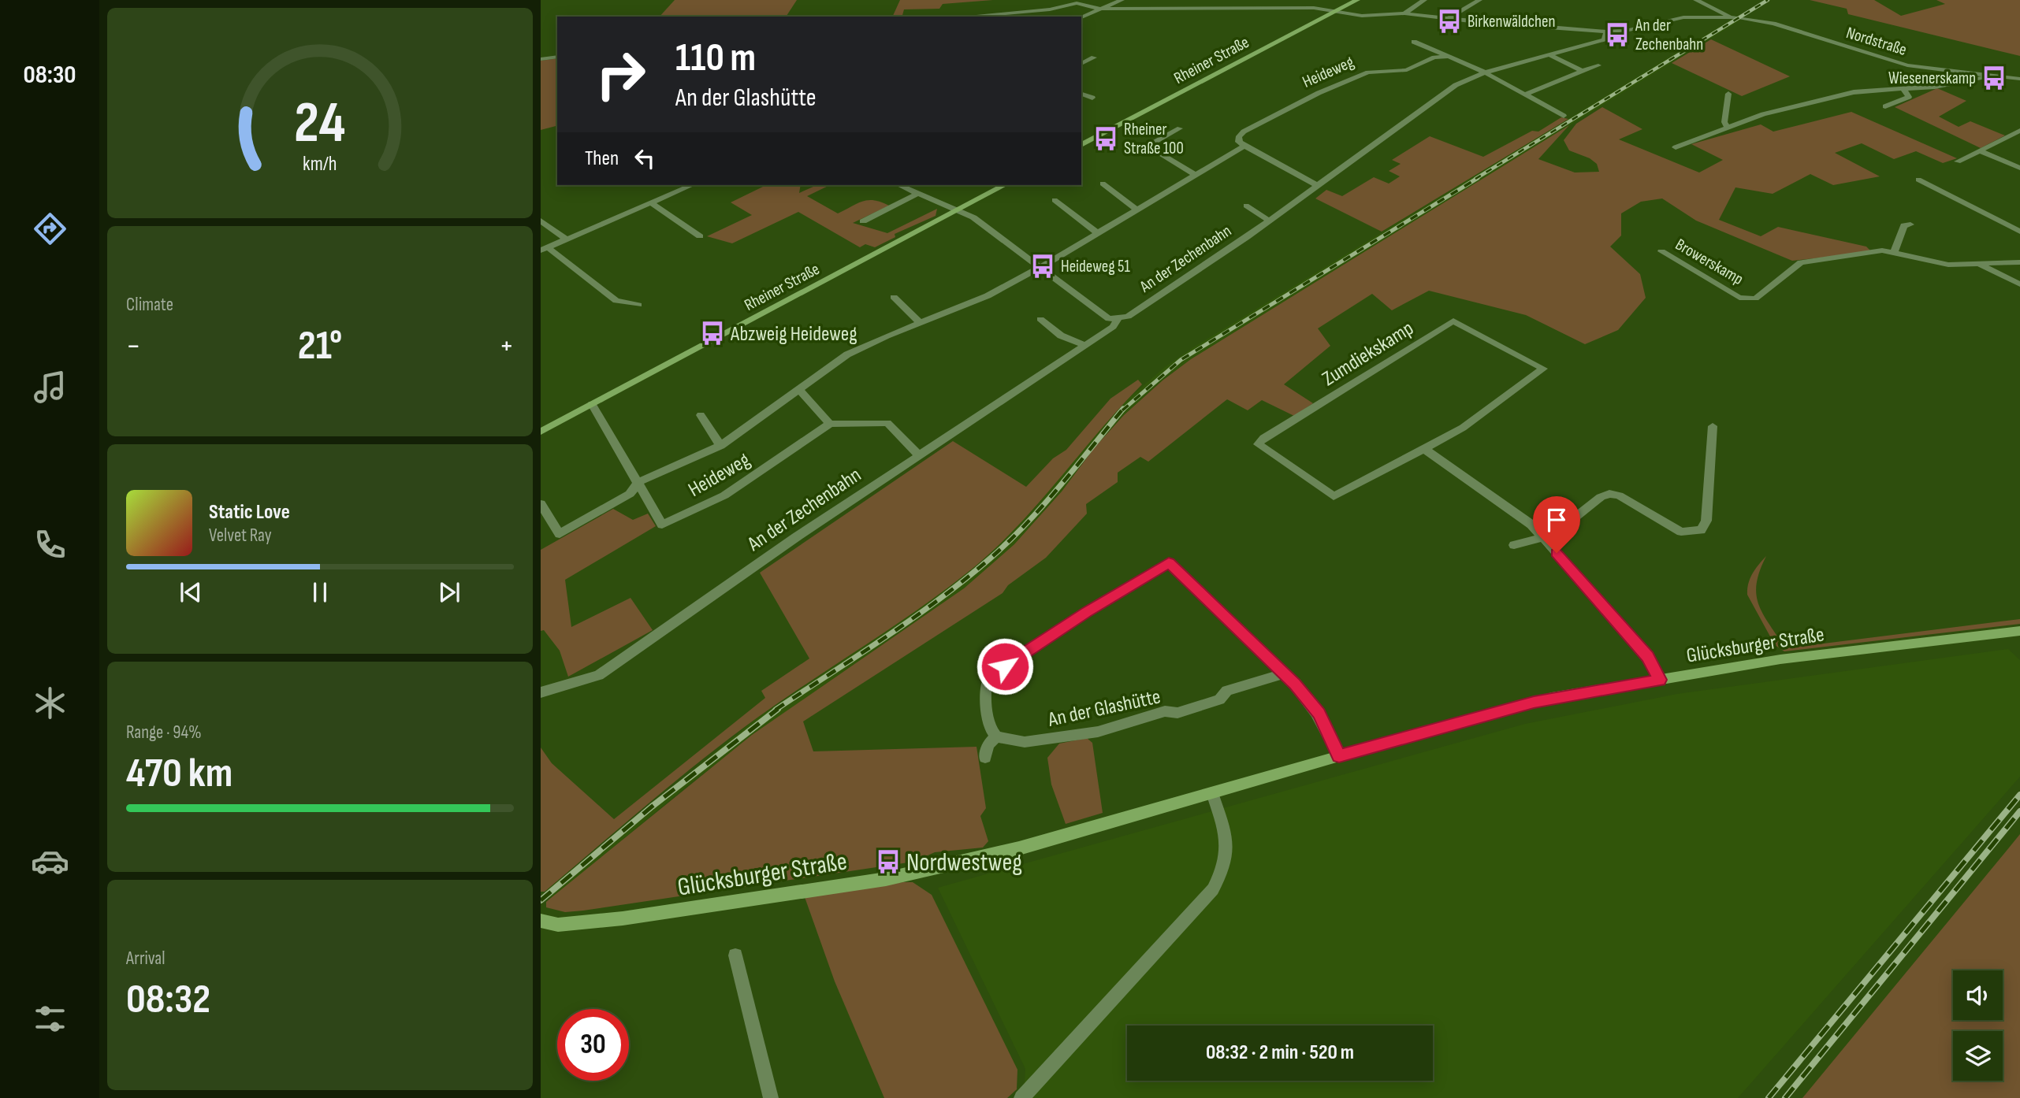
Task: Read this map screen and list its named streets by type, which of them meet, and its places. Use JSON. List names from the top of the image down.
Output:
{
  "streets": {
    "main road": ["Rheiner Straße", "Glücksburger Straße"],
    "street": [
      "Nordstraße",
      "Heideweg",
      "An der Zechenbahn",
      "Browerskamp",
      "Zumdiekskamp",
      "An der Glashütte"
    ]
  },
  "crossings": [
    ["Nordstraße", "Rheiner Straße"],
    ["Nordstraße", "An der Zechenbahn"],
    ["Rheiner Straße", "Heideweg"]
  ],
  "places": {
    "bus stop": [
      "Birkenwäldchen",
      "An der Zechenbahn",
      "Wiesenerskamp",
      "Rheiner Straße 100",
      "Heideweg 51",
      "Abzweig Heideweg",
      "Nordwestweg"
    ]
  },
  "page": {
    "tabs": "08:30",
    "turn": ["110 m", "An der Glashütte"],
    "then": "Then",
    "tile": [
      "Climate",
      ["Range · 94%", "470 km"],
      ["Arrival", "08:32"]
    ],
    "heat": ["−", "21°", "+"],
    "song": ["Static Love", "Velvet Ray"],
    "limit": "30",
    "trip": "08:32 · 2 min · 520 m",
    "gauge": ["24", "km/h"]
  }
}
